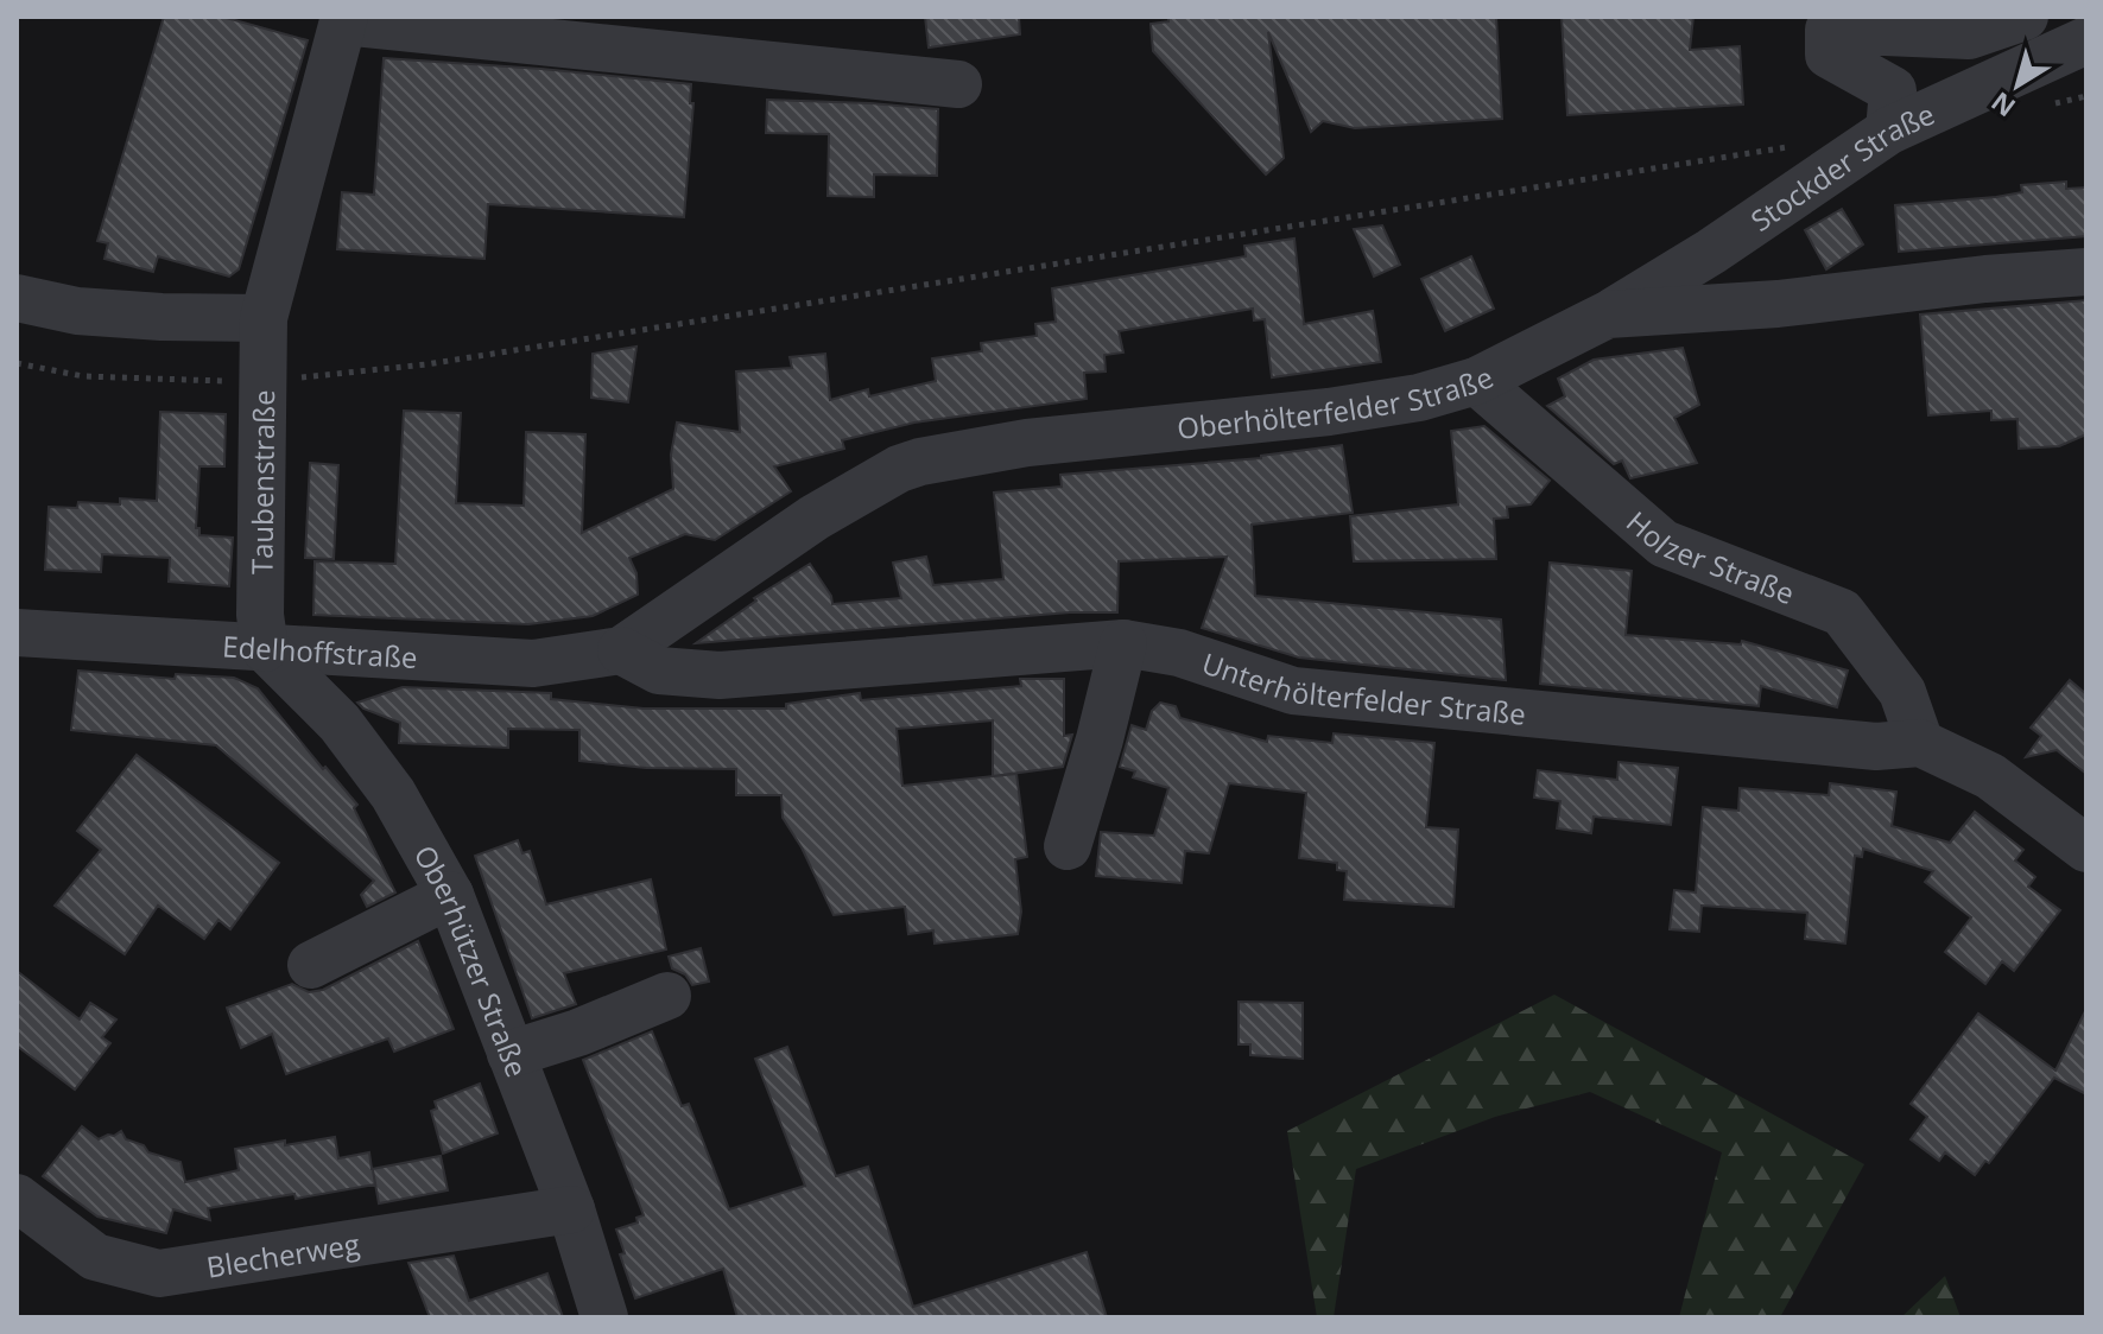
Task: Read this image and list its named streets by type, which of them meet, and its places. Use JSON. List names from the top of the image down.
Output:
{
  "streets": {
    "street": [
      "Stockder Straße",
      "Oberhölterfelder Straße",
      "Taubenstraße",
      "Holzer Straße",
      "Edelhoffstraße",
      "Unterhölterfelder Straße",
      "Oberhützer Straße",
      "Blecherweg"
    ]
  },
  "crossings": [
    ["Stockder Straße", "Oberhölterfelder Straße"],
    ["Oberhölterfelder Straße", "Holzer Straße"],
    ["Oberhölterfelder Straße", "Edelhoffstraße"],
    ["Oberhölterfelder Straße", "Unterhölterfelder Straße"],
    ["Taubenstraße", "Edelhoffstraße"],
    ["Taubenstraße", "Oberhützer Straße"],
    ["Holzer Straße", "Unterhölterfelder Straße"],
    ["Edelhoffstraße", "Unterhölterfelder Straße"],
    ["Edelhoffstraße", "Oberhützer Straße"],
    ["Oberhützer Straße", "Blecherweg"]
  ],
  "north": "bottom left"
}
